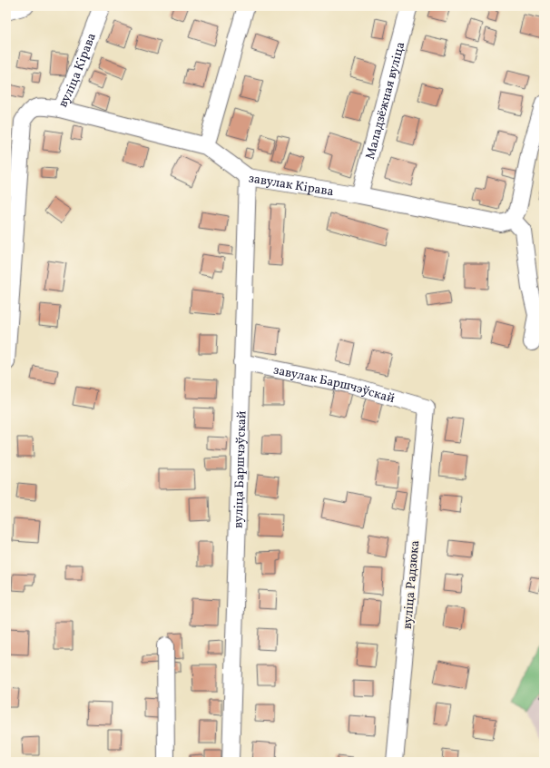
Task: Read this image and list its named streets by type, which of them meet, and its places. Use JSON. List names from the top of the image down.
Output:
{
  "streets": {
    "street": [
      "вуліца Кірава",
      "Маладзёжная вуліца",
      "завулак Кірава",
      "завулак Баршчэўскай",
      "вуліца Баршчэўскай",
      "вуліца Радзюка"
    ]
  },
  "crossings": [
    ["вуліца Кірава", "завулак Кірава"],
    ["Маладзёжная вуліца", "завулак Кірава"],
    ["завулак Кірава", "вуліца Баршчэўскай"],
    ["завулак Баршчэўскай", "вуліца Баршчэўскай"],
    ["завулак Баршчэўскай", "вуліца Радзюка"]
  ]
}
